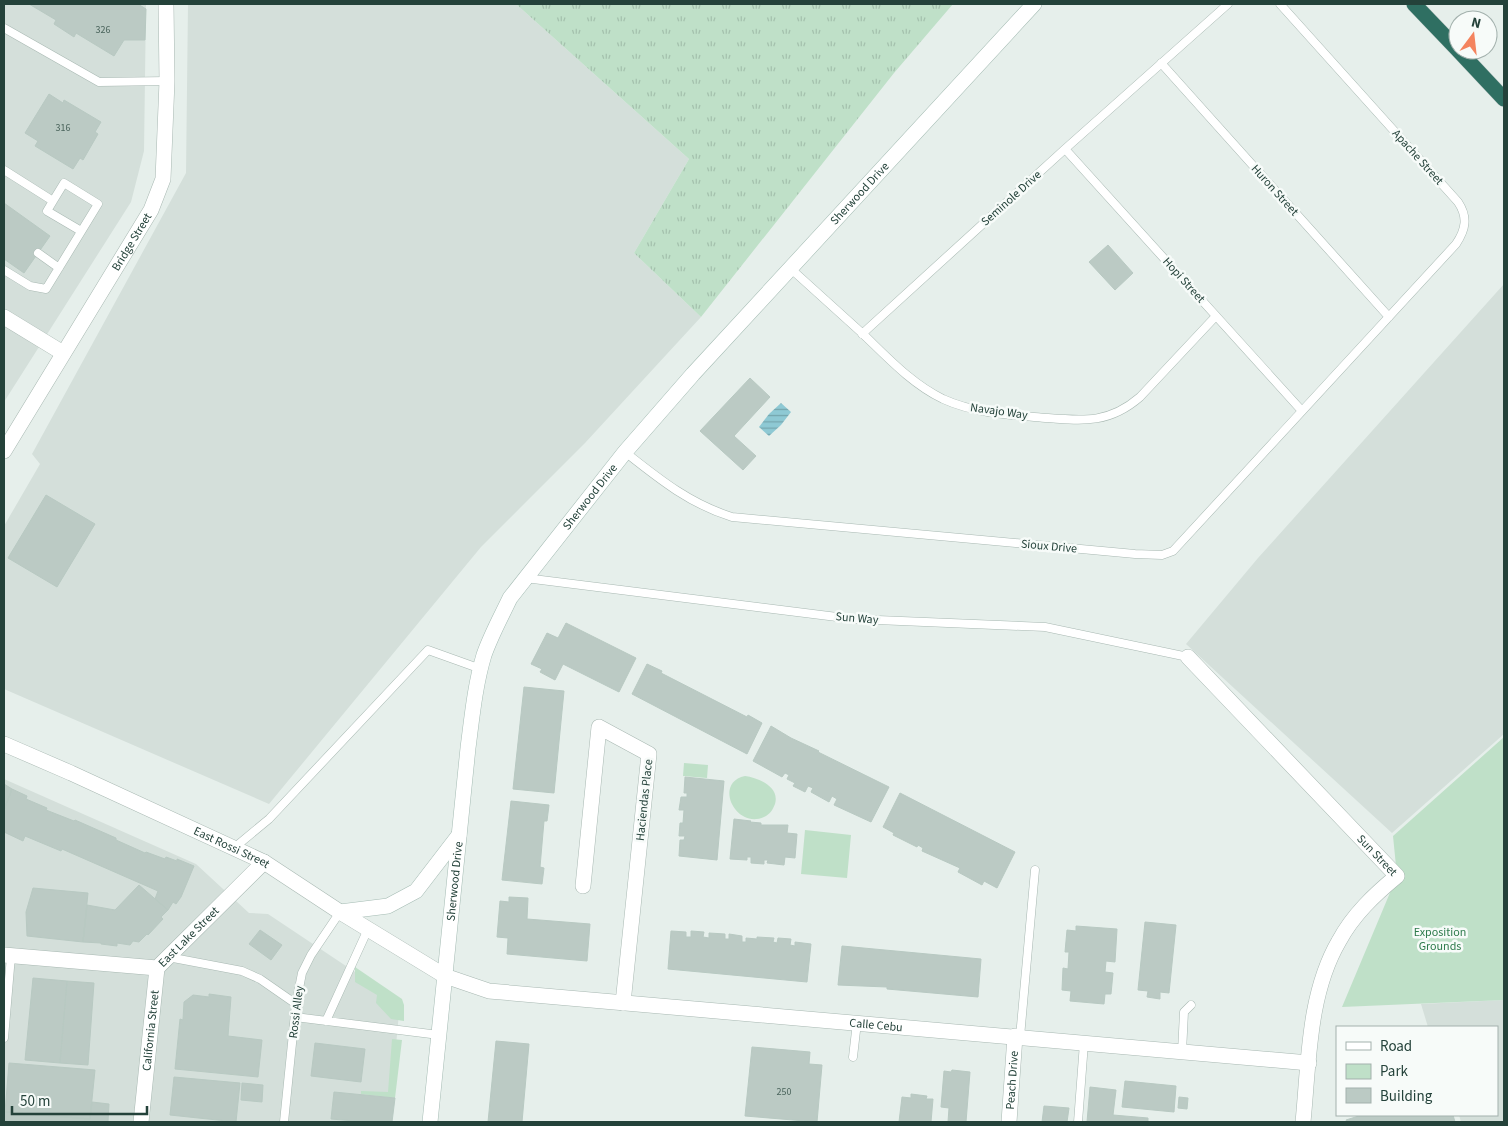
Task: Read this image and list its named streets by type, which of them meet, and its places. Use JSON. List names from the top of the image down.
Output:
{
  "streets": {
    "street": [
      "Sherwood Drive",
      "Bridge Street",
      "Haciendas Place",
      "East Rossi Street",
      "Sun Street",
      "East Lake Street",
      "Calle Cebu",
      "California Street",
      "Peach Drive"
    ],
    "lane": [
      "Apache Street",
      "Huron Street",
      "Seminole Drive",
      "Hopi Street",
      "Navajo Way",
      "Sioux Drive",
      "Sun Way",
      "Rossi Alley"
    ]
  },
  "crossings": [
    ["Apache Street", "Huron Street"],
    ["Apache Street", "Sioux Drive"],
    ["Huron Street", "Seminole Drive"],
    ["Huron Street", "Sioux Drive"],
    ["Sherwood Drive", "Navajo Way"],
    ["Sherwood Drive", "Sioux Drive"],
    ["Sherwood Drive", "Sun Way"],
    ["Sherwood Drive", "East Rossi Street"],
    ["Sherwood Drive", "Calle Cebu"],
    ["Seminole Drive", "Hopi Street"],
    ["Seminole Drive", "Navajo Way"],
    ["Hopi Street", "Navajo Way"],
    ["Hopi Street", "Sioux Drive"],
    ["Sun Way", "Sun Street"],
    ["Haciendas Place", "Calle Cebu"],
    ["East Rossi Street", "East Lake Street"],
    ["East Rossi Street", "Rossi Alley"],
    ["East Rossi Street", "Calle Cebu"],
    ["Sun Street", "Calle Cebu"],
    ["East Lake Street", "California Street"],
    ["Calle Cebu", "Peach Drive"]
  ],
  "parks": ["Exposition Grounds"],
  "house_numbers": ["326", "316", "250"],
  "legend": ["Road", "Park", "Building"],
  "scale_bar": "50 m",
  "north": "top"
}
